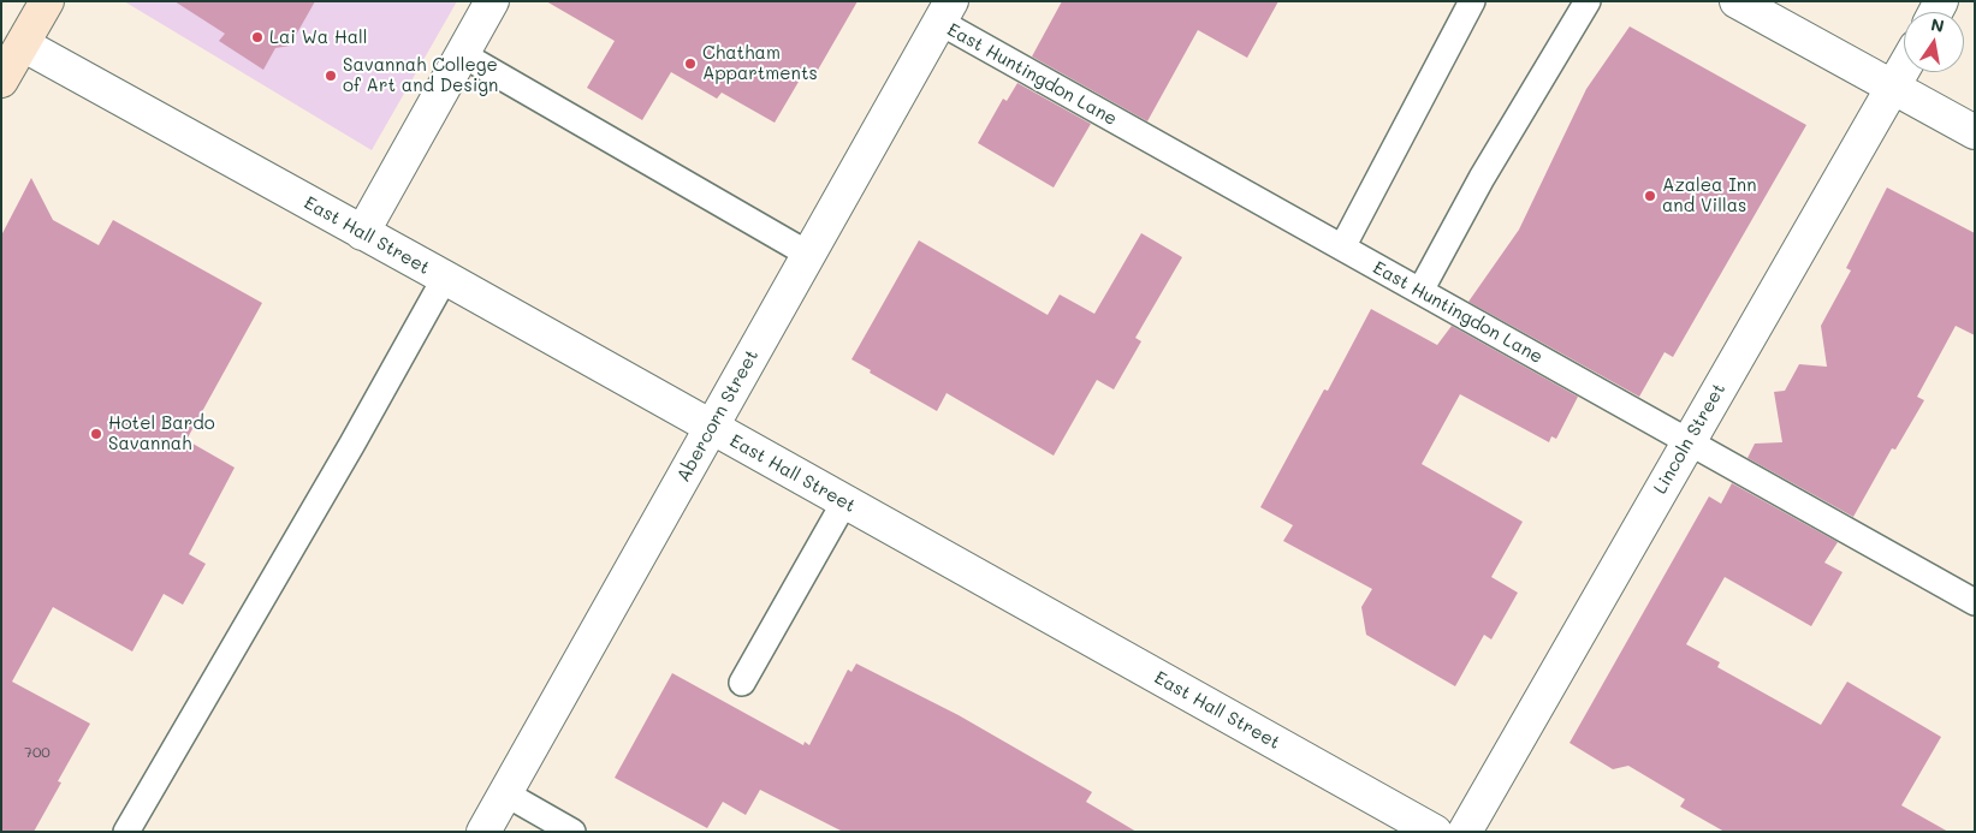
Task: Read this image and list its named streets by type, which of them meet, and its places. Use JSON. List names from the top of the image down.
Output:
{
  "streets": {
    "street": ["East Hall Street", "Abercorn Street", "Lincoln Street"],
    "lane": ["East Huntingdon Lane"]
  },
  "crossings": [
    ["East Huntingdon Lane", "Abercorn Street"],
    ["East Huntingdon Lane", "Lincoln Street"],
    ["East Hall Street", "Abercorn Street"]
  ],
  "places": [
    "Lai Wa Hall",
    "Chatham Appartments",
    "Savannah College of Art and Design",
    "Azalea Inn and Villas",
    "Hotel Bardo Savannah"
  ],
  "house_numbers": ["700"],
  "north": "top"
}
